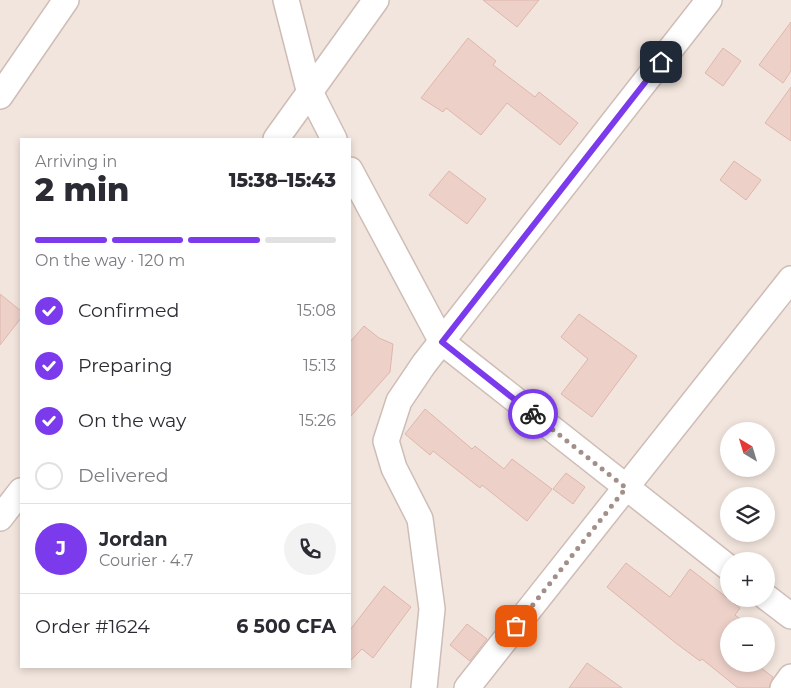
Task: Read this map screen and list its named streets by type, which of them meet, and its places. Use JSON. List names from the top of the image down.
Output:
{
  "north": "top left",
  "page": {
    "heading": ["2 min", "Arriving in", "15:38–15:43"],
    "panel": [
      "Jordan",
      "Courier · 4.7",
      "Order #1624",
      "6 500 CFA"
    ],
    "bar": "On the way · 120 m",
    "list": [
      ["Confirmed", "15:08"],
      ["Preparing", "15:13"],
      ["On the way", "15:26"],
      "Delivered"
    ],
    "map_buttons": ["+", "−"],
    "round": "J"
  }
}
